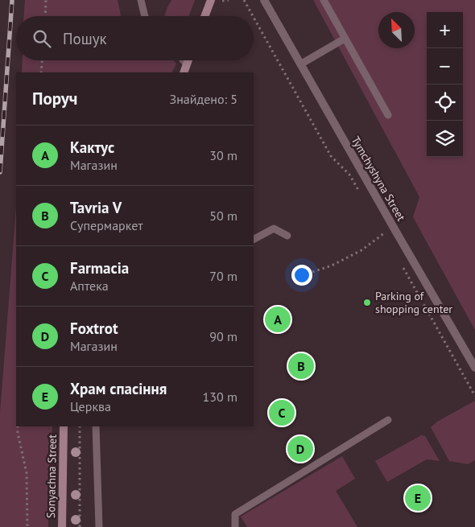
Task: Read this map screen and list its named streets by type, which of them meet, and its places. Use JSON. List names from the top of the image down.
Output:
{
  "streets": {
    "street": ["Tymchyshyna Street", "Sonyachna Street"]
  },
  "places": ["Parking of shopping center"],
  "north": "top left",
  "page": {
    "map_buttons": ["+", "−"],
    "search": "Пошук",
    "heading": ["Поруч", "Знайдено: 5"],
    "list": [
      {
        "mark": "A",
        "name": "Кактус",
        "note": "Магазин",
        "value": "30 m"
      },
      {
        "mark": "B",
        "name": "Tavria V",
        "note": "Супермаркет",
        "value": "50 m"
      },
      {
        "mark": "C",
        "name": "Farmacia",
        "note": "Аптека",
        "value": "70 m"
      },
      {
        "mark": "D",
        "name": "Foxtrot",
        "note": "Магазин",
        "value": "90 m"
      },
      {
        "mark": "E",
        "name": "Храм спасіння",
        "note": "Церква",
        "value": "130 m"
      }
    ],
    "pins": [
      "A",
      "B",
      "C",
      "D",
      "E"
    ]
  }
}
